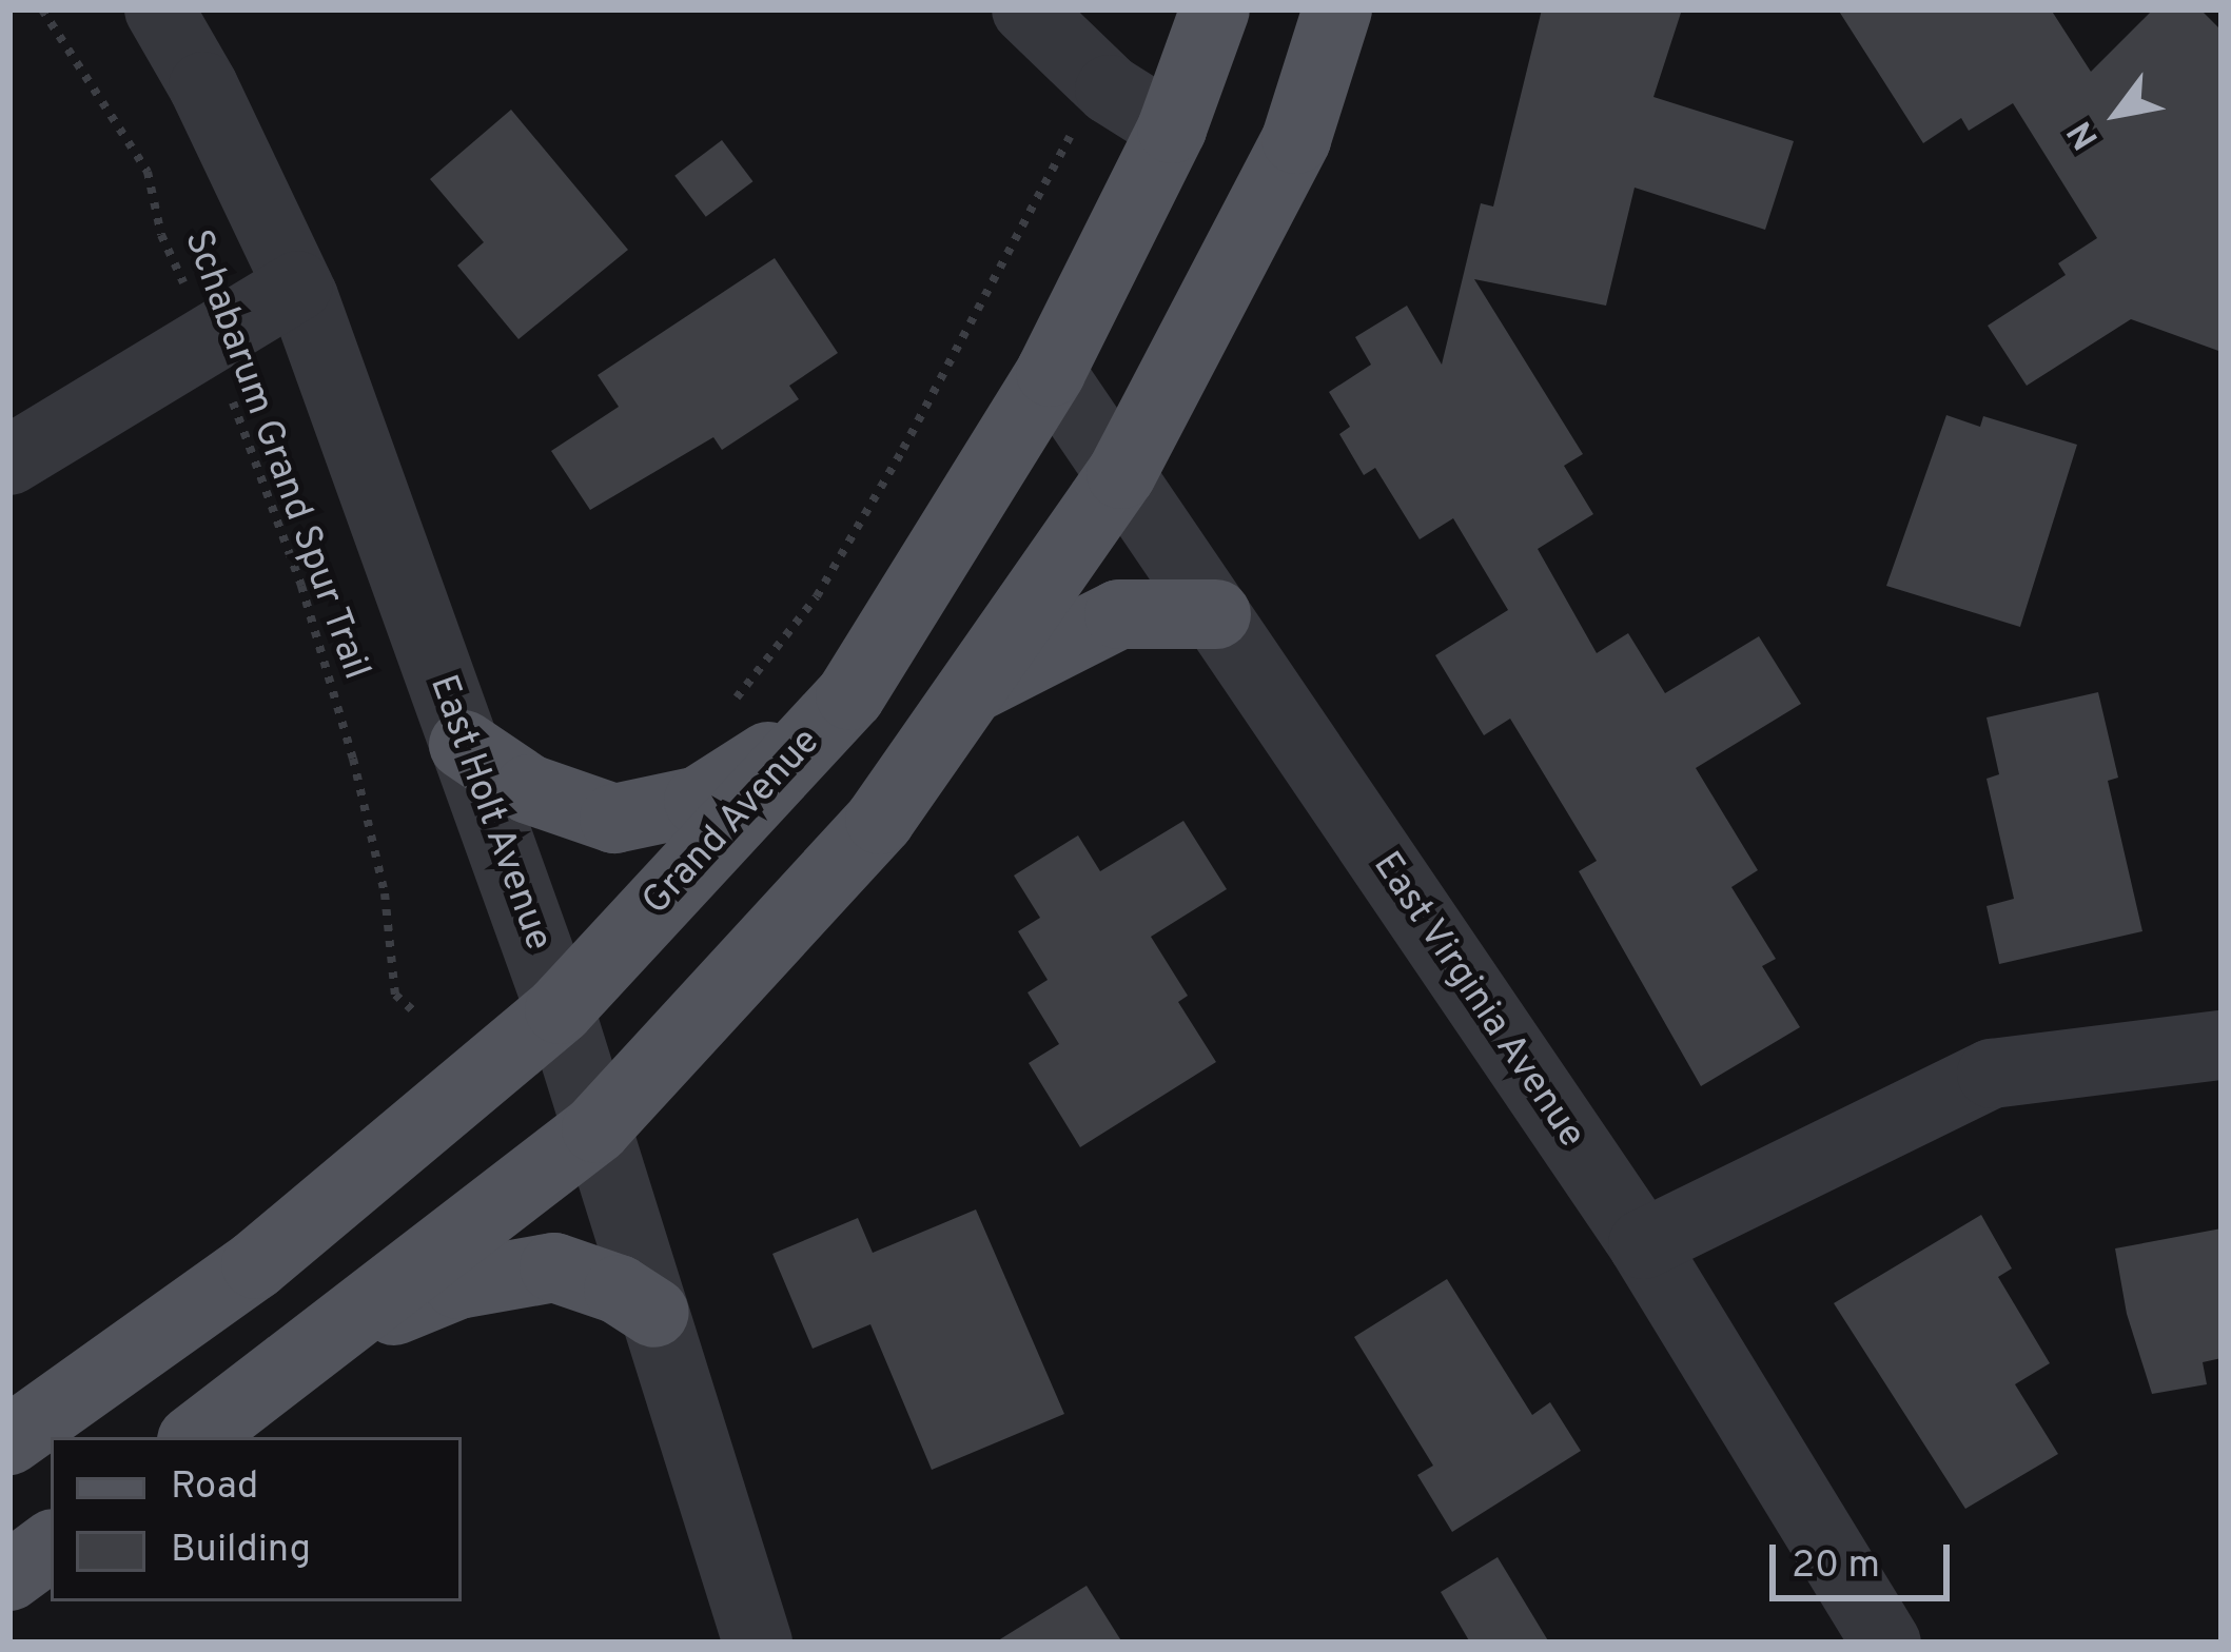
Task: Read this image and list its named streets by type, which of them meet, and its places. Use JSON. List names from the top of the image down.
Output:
{
  "streets": {
    "main road": ["Grand Avenue"],
    "street": ["East Holt Avenue", "East Virginia Avenue"],
    "path": ["Schabarum Grand Spur Trail"]
  },
  "crossings": [
    ["East Holt Avenue", "Grand Avenue"],
    ["Grand Avenue", "East Virginia Avenue"]
  ],
  "legend": ["Road", "Building"],
  "scale_bar": "20 m",
  "north": "bottom left"
}
